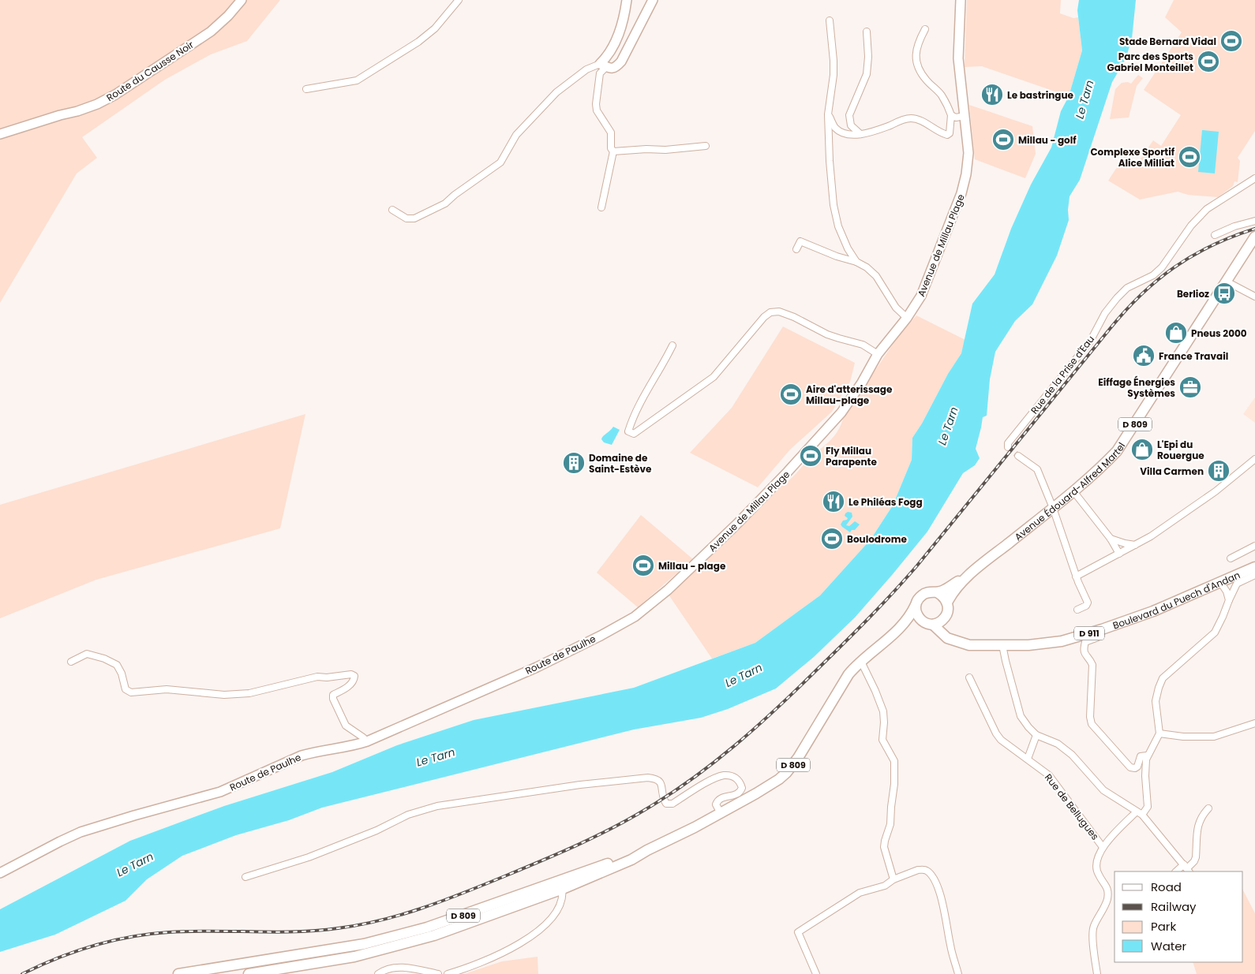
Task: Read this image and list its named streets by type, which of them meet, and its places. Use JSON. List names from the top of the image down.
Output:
{
  "streets": {
    "main road": [
      "D 809",
      "Avenue Édouard-Alfred Martel",
      "Boulevard du Puech d'Andan",
      "D 911"
    ],
    "street": [
      "Route du Causse Noir",
      "Avenue de Millau Plage",
      "Rue de la Prise d'Eau",
      "Route de Paulhe",
      "Rue de Bellugues"
    ]
  },
  "crossings": [
    ["Avenue de Millau Plage", "Route de Paulhe"],
    ["D 809", "Avenue Édouard-Alfred Martel"],
    ["D 809", "D 911"],
    ["Avenue Édouard-Alfred Martel", "D 911"],
    ["Boulevard du Puech d'Andan", "D 911"]
  ],
  "water": ["Le Tarn"],
  "places": {
    "sports": [
      "Stade Bernard Vidal",
      "Parc des Sports Gabriel Monteillet",
      "Millau - golf",
      "Complexe Sportif Alice Milliat",
      "Aire d'atterissage Millau-plage",
      "Fly Millau Parapente",
      "Boulodrome",
      "Millau - plage"
    ],
    "restaurant": ["Le bastringue", "Le Philéas Fogg"],
    "bus stop": ["Berlioz"],
    "shop": ["Pneus 2000", "L'Epi du Rouergue"],
    "public building": ["France Travail"],
    "office": ["Eiffage Énergies Systèmes"],
    "building": ["Domaine de Saint-Estève", "Villa Carmen"]
  },
  "legend": [
    "Road",
    "Railway",
    "Park",
    "Water"
  ]
}
